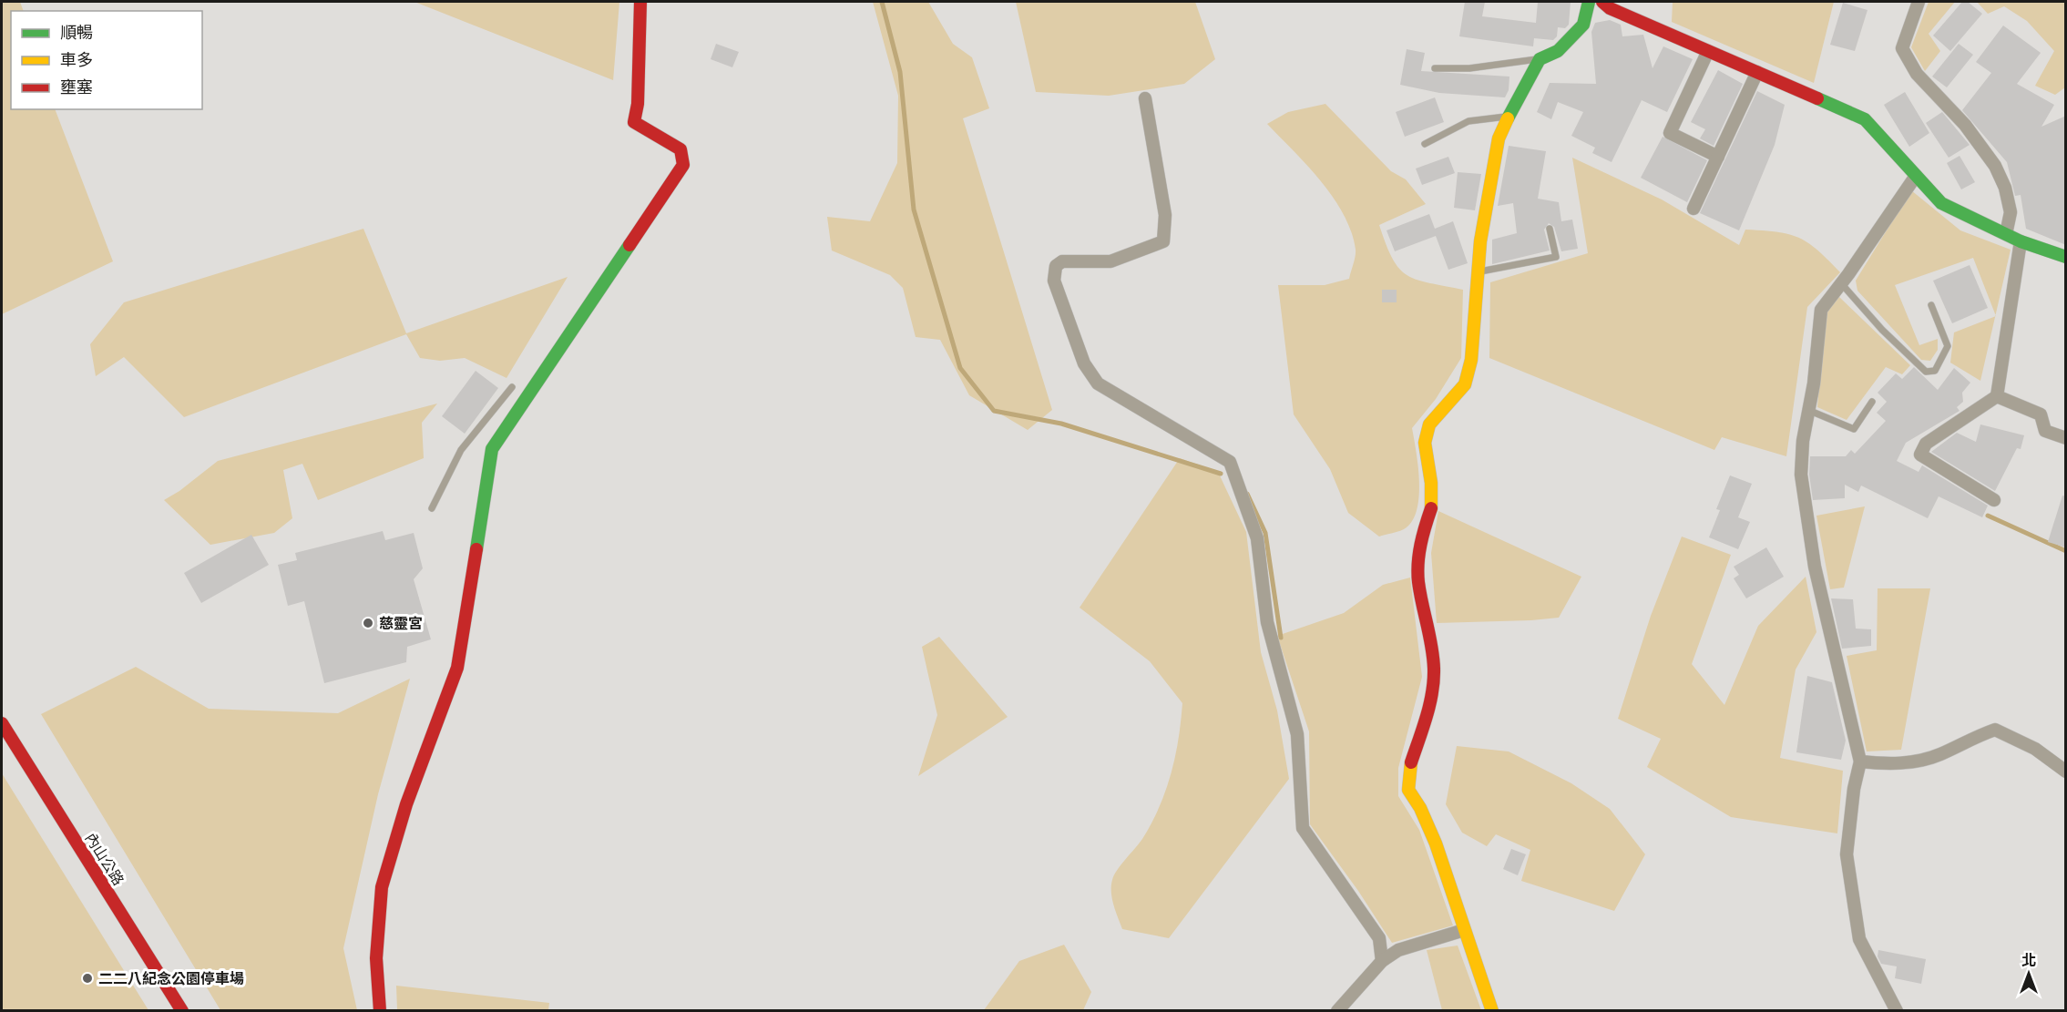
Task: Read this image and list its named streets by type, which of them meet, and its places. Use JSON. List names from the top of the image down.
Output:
{
  "streets": {
    "street": ["內山公路"]
  },
  "places": ["慈靈宮", "二二八紀念公園停車場"],
  "legend": ["順暢", "車多", "壅塞"],
  "north": "top"
}
